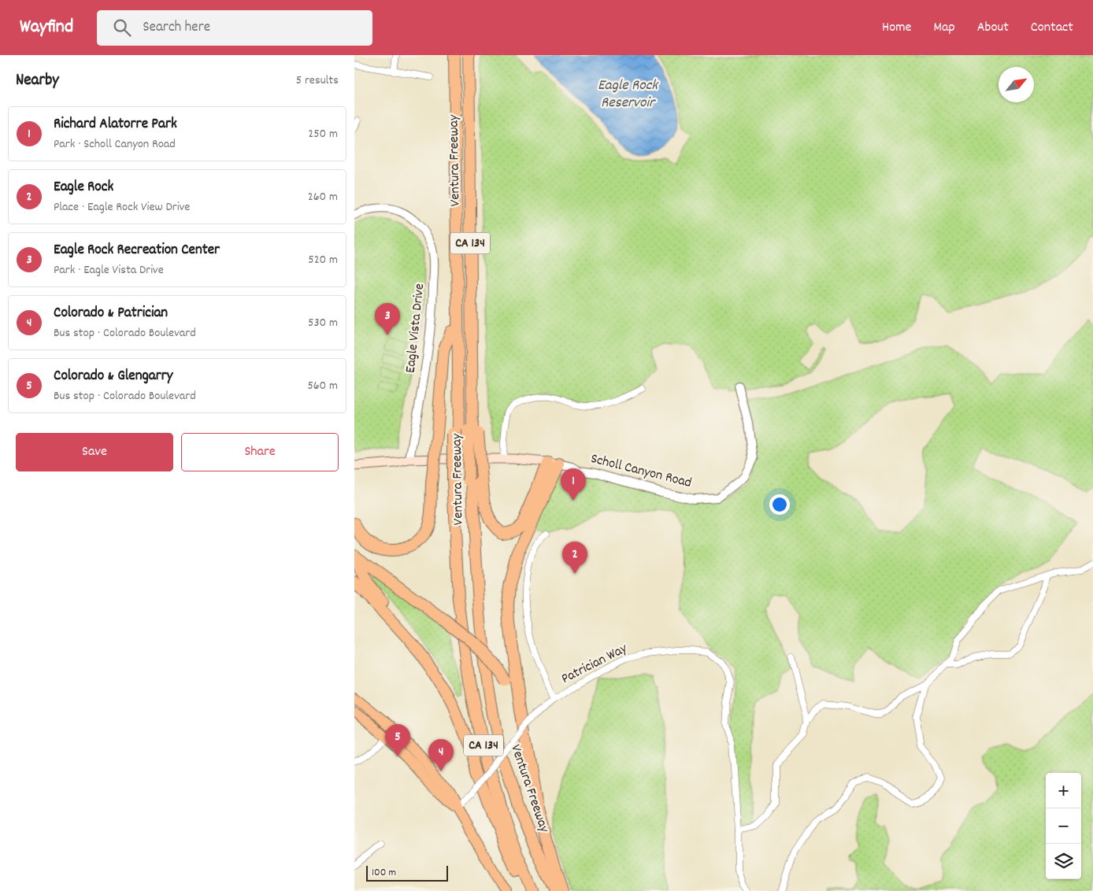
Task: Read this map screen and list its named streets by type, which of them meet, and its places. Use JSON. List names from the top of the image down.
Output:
{
  "streets": {
    "highway": ["Ventura Freeway", "CA 134"],
    "main road": ["Scholl Canyon Road"],
    "street": ["Eagle Vista Drive", "Patrician Way"]
  },
  "crossings": [
    ["Eagle Vista Drive", "Scholl Canyon Road"]
  ],
  "water": ["Eagle Rock Reservoir"],
  "scale_bar": "100 m",
  "north": "top right",
  "page": {
    "header": "Wayfind",
    "search": "Search here",
    "nav": [
      "Home",
      "Map",
      "About",
      "Contact"
    ],
    "heading": ["Nearby", "5 results"],
    "list": [
      {
        "mark": "1",
        "name": "Richard Alatorre Park",
        "note": "Park · Scholl Canyon Road",
        "value": "250 m"
      },
      {
        "mark": "2",
        "name": "Eagle Rock",
        "note": "Place · Eagle Rock View Drive",
        "value": "260 m"
      },
      {
        "mark": "3",
        "name": "Eagle Rock Recreation Center",
        "note": "Park · Eagle Vista Drive",
        "value": "520 m"
      },
      {
        "mark": "4",
        "name": "Colorado & Patrician",
        "note": "Bus stop · Colorado Boulevard",
        "value": "530 m"
      },
      {
        "mark": "5",
        "name": "Colorado & Glengarry",
        "note": "Bus stop · Colorado Boulevard",
        "value": "560 m"
      }
    ],
    "pins": [
      "3",
      "1",
      "2",
      "5",
      "4"
    ],
    "buttons": ["Save", "Share"],
    "map_buttons": ["+", "−"],
    "scale": "100 m"
  }
}
